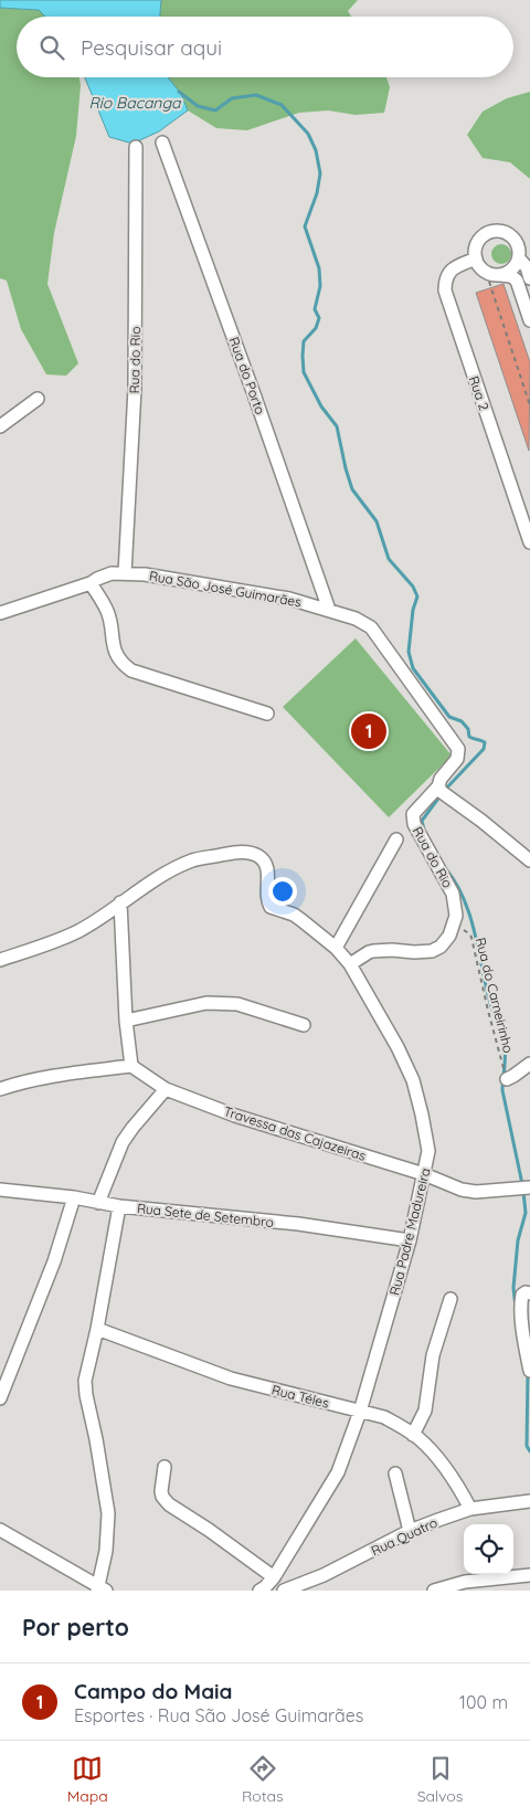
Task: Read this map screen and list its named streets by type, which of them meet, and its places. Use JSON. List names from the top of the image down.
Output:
{
  "streets": {
    "street": [
      "Rua do Rio",
      "Rua do Porto",
      "Rua 2",
      "Rua São José Guimarães",
      "Travessa das Cajazeiras",
      "Rua Sete de Setembro",
      "Rua Padre Madureira",
      "Rua Téles",
      "Rua Quatro"
    ],
    "path": ["Rua do Carneirinho"]
  },
  "crossings": [
    ["Rua do Rio", "Rua São José Guimarães"],
    ["Rua do Rio", "Rua do Carneirinho"],
    ["Rua do Porto", "Rua São José Guimarães"],
    ["Travessa das Cajazeiras", "Rua Padre Madureira"],
    ["Rua Sete de Setembro", "Rua Padre Madureira"],
    ["Rua Padre Madureira", "Rua Téles"],
    ["Rua Téles", "Rua Quatro"]
  ],
  "water": ["Rio Bacanga"],
  "page": {
    "search": "Pesquisar aqui",
    "pins": "1",
    "heading": "Por perto",
    "list": [
      {
        "mark": "1",
        "name": "Campo do Maia",
        "note": "Esportes · Rua São José Guimarães",
        "value": "100 m"
      }
    ],
    "nav": ["Mapa", "Rotas", "Salvos"]
  }
}
